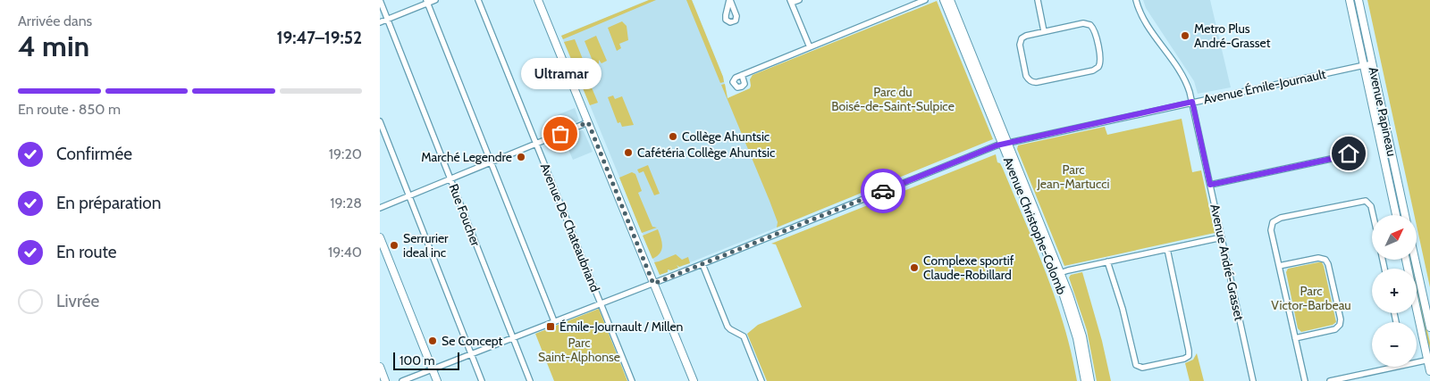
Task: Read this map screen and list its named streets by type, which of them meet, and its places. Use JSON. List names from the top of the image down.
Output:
{
  "streets": {
    "main road": ["Avenue Papineau", "Avenue Christophe-Colomb"],
    "street": [
      "Avenue Émile-Journault",
      "Rue Foucher",
      "Avenue De Chateaubriand",
      "Avenue André-Grasset"
    ]
  },
  "crossings": [
    ["Avenue Émile-Journault", "Avenue Papineau"],
    ["Avenue Émile-Journault", "Rue Foucher"],
    ["Avenue Émile-Journault", "Avenue Christophe-Colomb"],
    ["Avenue Émile-Journault", "Avenue De Chateaubriand"],
    ["Avenue Émile-Journault", "Avenue André-Grasset"]
  ],
  "parks": [
    "Parc du Boisé-de-Saint-Sulpice",
    "Parc Jean-Martucci",
    "Parc Victor-Barbeau",
    "Parc Saint-Alphonse"
  ],
  "places": {
    "other": [
      "Metro Plus André-Grasset",
      "Ultramar",
      "Collège Ahuntsic",
      "Cafétéria Collège Ahuntsic",
      "Marché Legendre",
      "Serrurier ideal inc",
      "Complexe sportif Claude-Robillard",
      "Se Concept"
    ],
    "transit": ["Émile-Journault / Millen"]
  },
  "scale_bar": "100 m",
  "north": "top right",
  "page": {
    "heading": ["4 min", "Arrivée dans", "19:47–19:52"],
    "bubble": "Ultramar",
    "bar": "En route · 850 m",
    "list": [
      ["Confirmée", "19:20"],
      ["En préparation", "19:28"],
      ["En route", "19:40"],
      "Livrée"
    ],
    "map_buttons": ["+", "−"],
    "scale": "100 m"
  }
}
